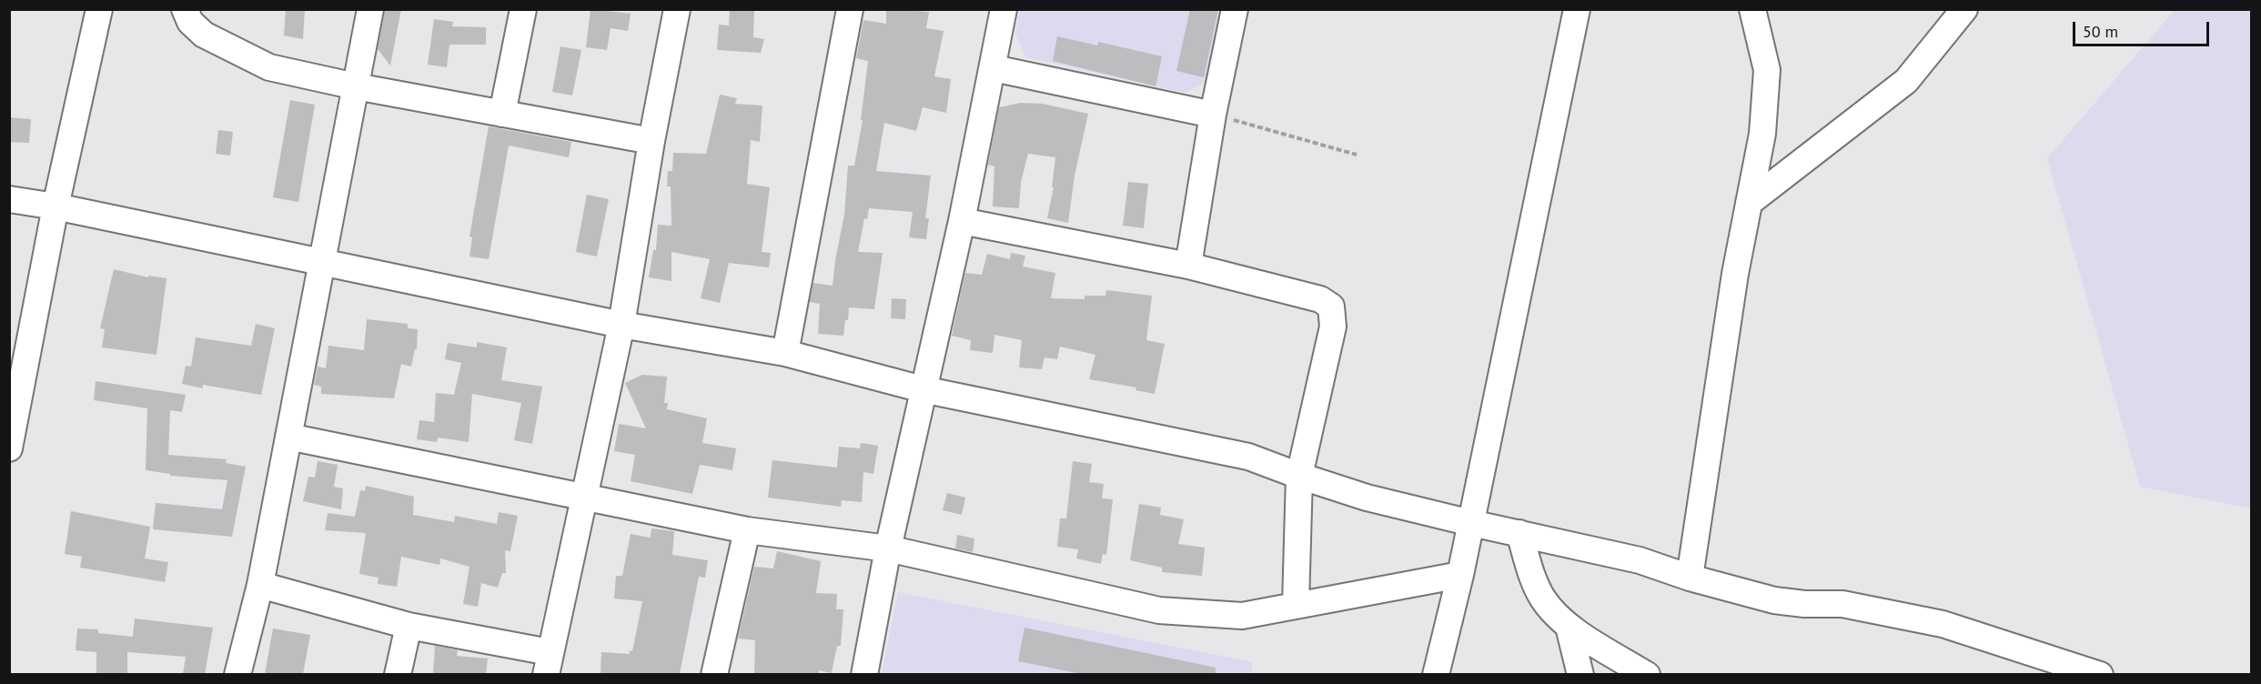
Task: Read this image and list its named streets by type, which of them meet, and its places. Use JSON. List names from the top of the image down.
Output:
{
  "scale_bar": "50 m"
}
